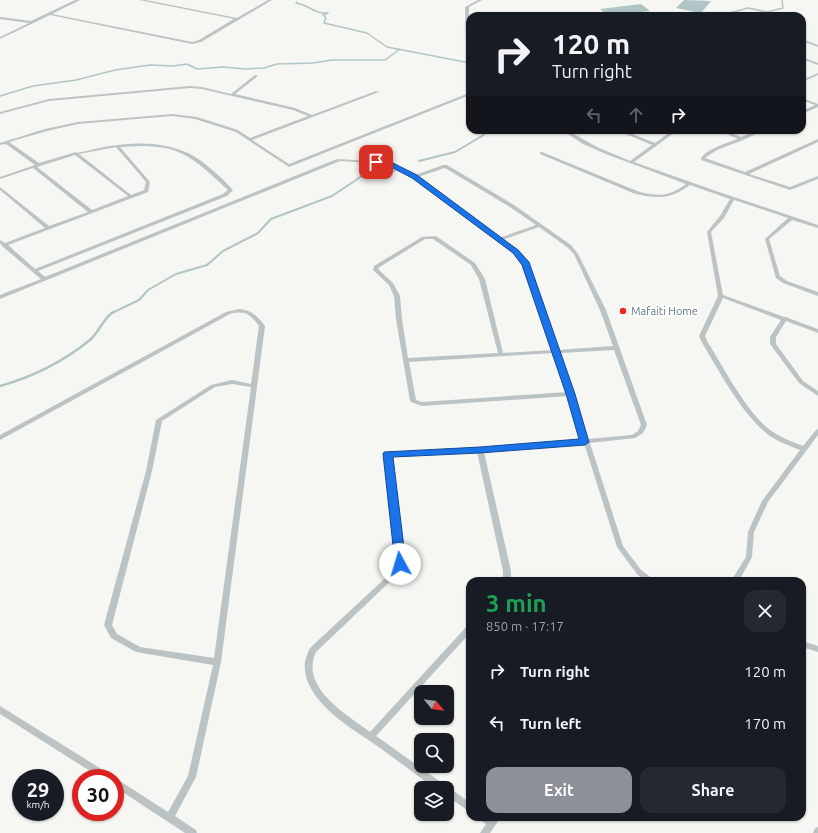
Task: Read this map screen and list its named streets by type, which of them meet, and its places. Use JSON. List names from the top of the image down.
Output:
{
  "places": ["Mafaiti Home"],
  "north": "bottom right",
  "page": {
    "turn": ["120 m", "Turn right"],
    "heading": ["3 min", "850 m · 17:17"],
    "list": [
      {
        "name": "Turn right",
        "value": "120 m"
      },
      {
        "name": "Turn left",
        "value": "170 m"
      }
    ],
    "buttons": ["Exit", "Share"],
    "speed": "29 km/h",
    "limit": "30"
  }
}
